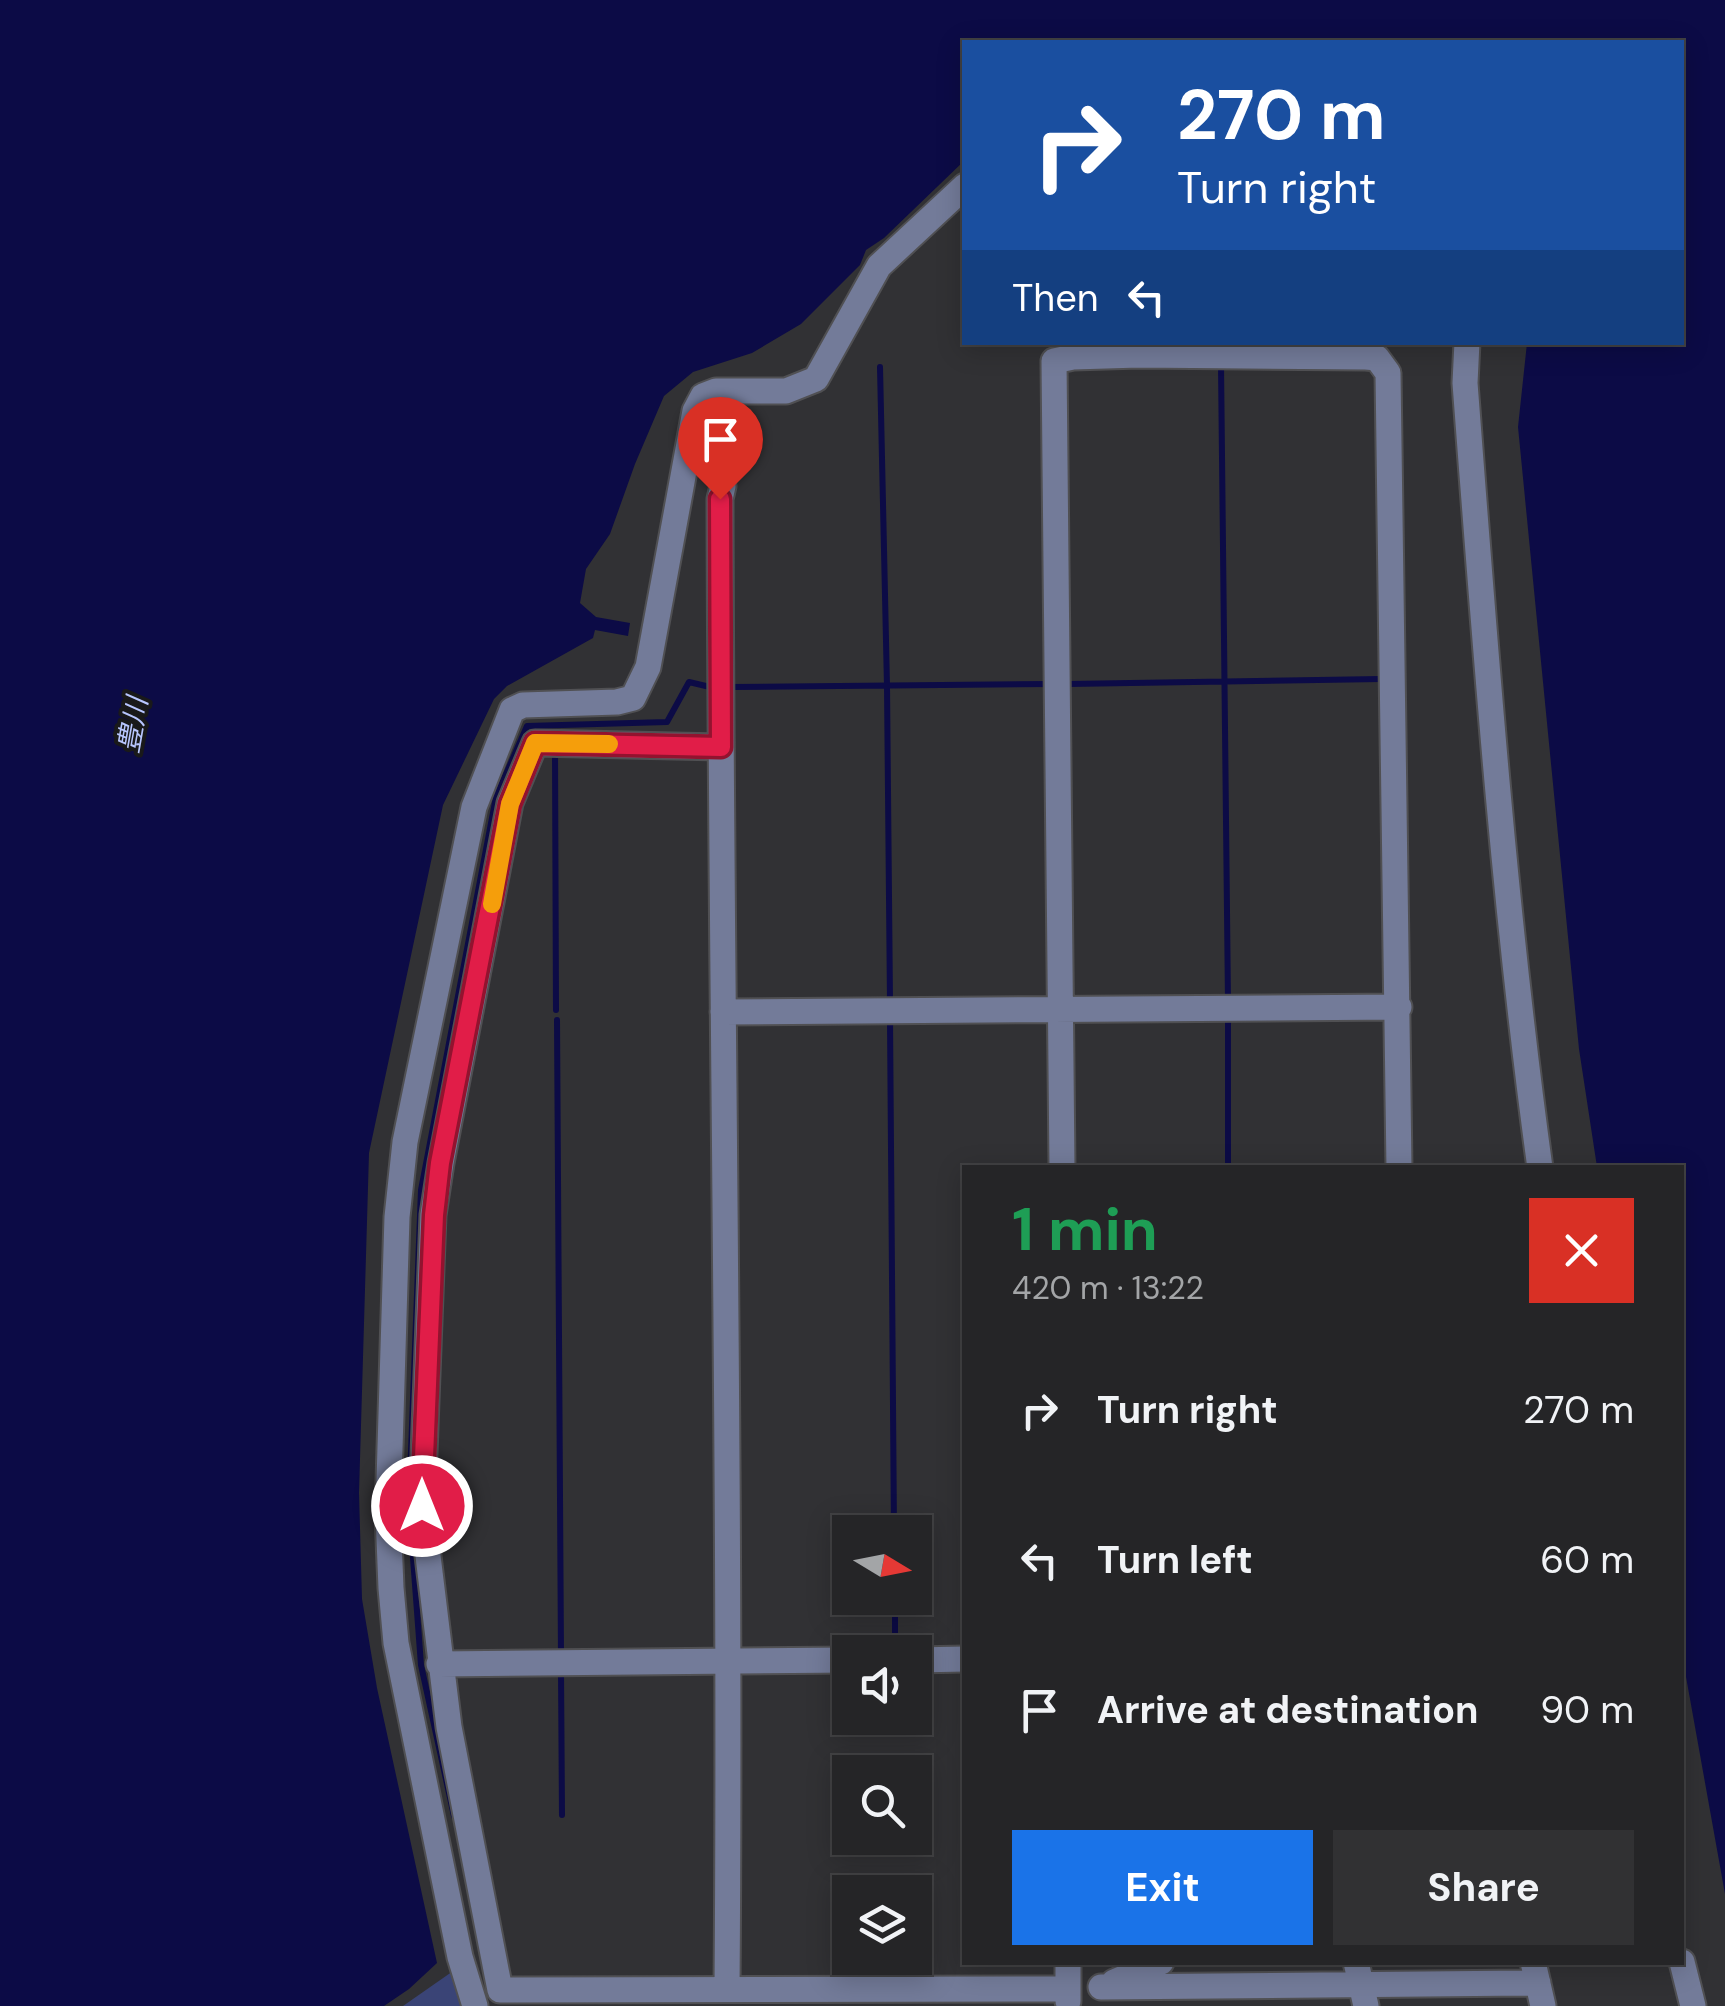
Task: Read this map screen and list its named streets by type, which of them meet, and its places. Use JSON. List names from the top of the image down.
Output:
{
  "water": ["豊川"],
  "north": "right",
  "page": {
    "turn": ["270 m", "Turn right"],
    "then": "Then",
    "heading": ["1 min", "420 m · 13:22"],
    "list": [
      {
        "name": "Turn right",
        "value": "270 m"
      },
      {
        "name": "Turn left",
        "value": "60 m"
      },
      {
        "name": "Arrive at destination",
        "value": "90 m"
      }
    ],
    "buttons": ["Exit", "Share"]
  }
}
